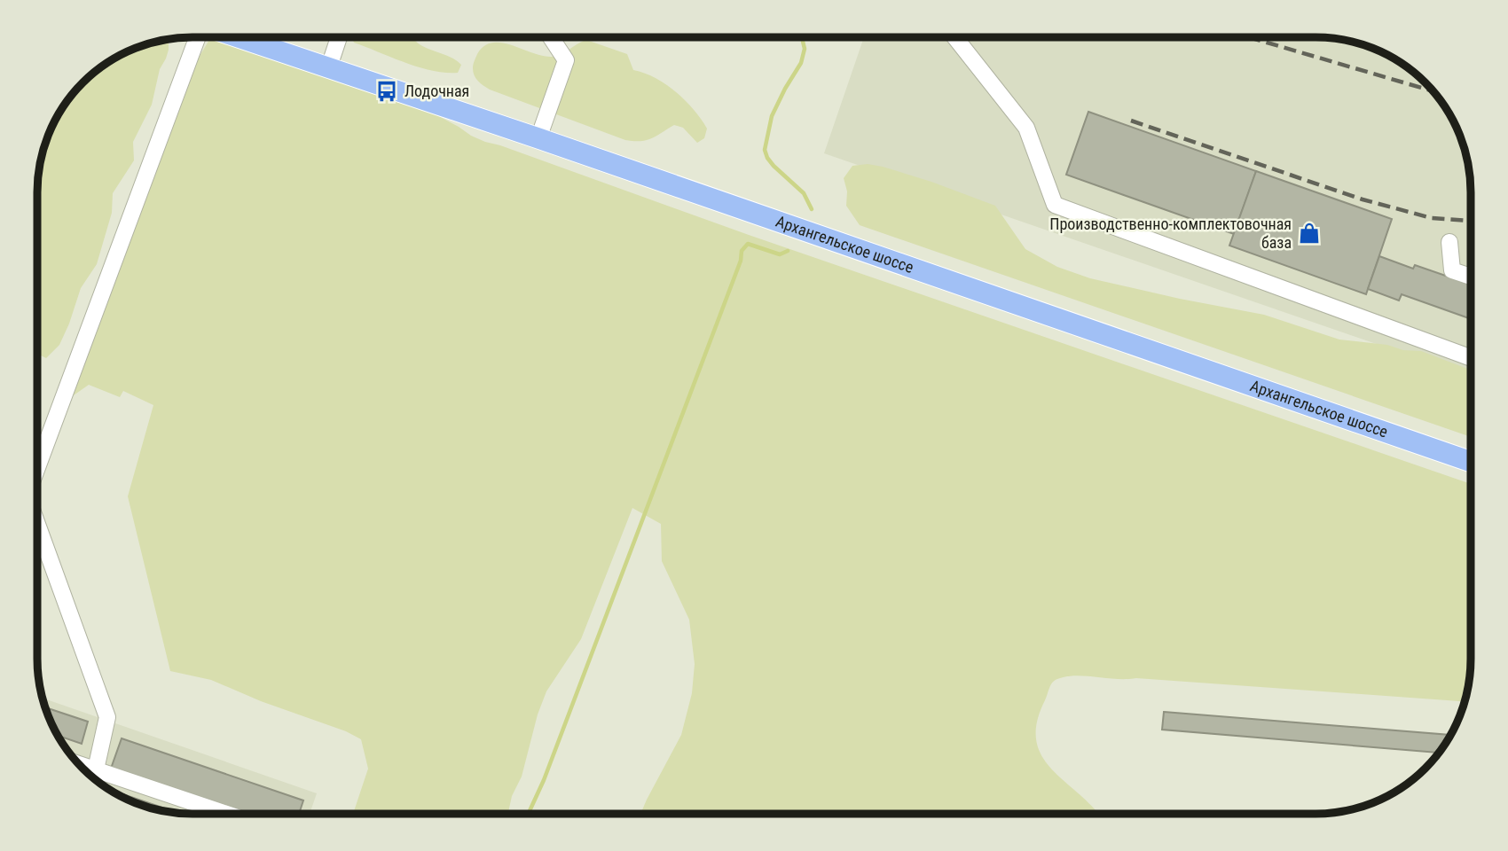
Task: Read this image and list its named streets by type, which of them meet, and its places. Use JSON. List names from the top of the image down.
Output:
{
  "streets": {
    "main road": ["Архангельское шоссе"]
  },
  "places": {
    "bus stop": ["Лодочная"],
    "shop": ["Производственно-комплектовочная база"]
  }
}
